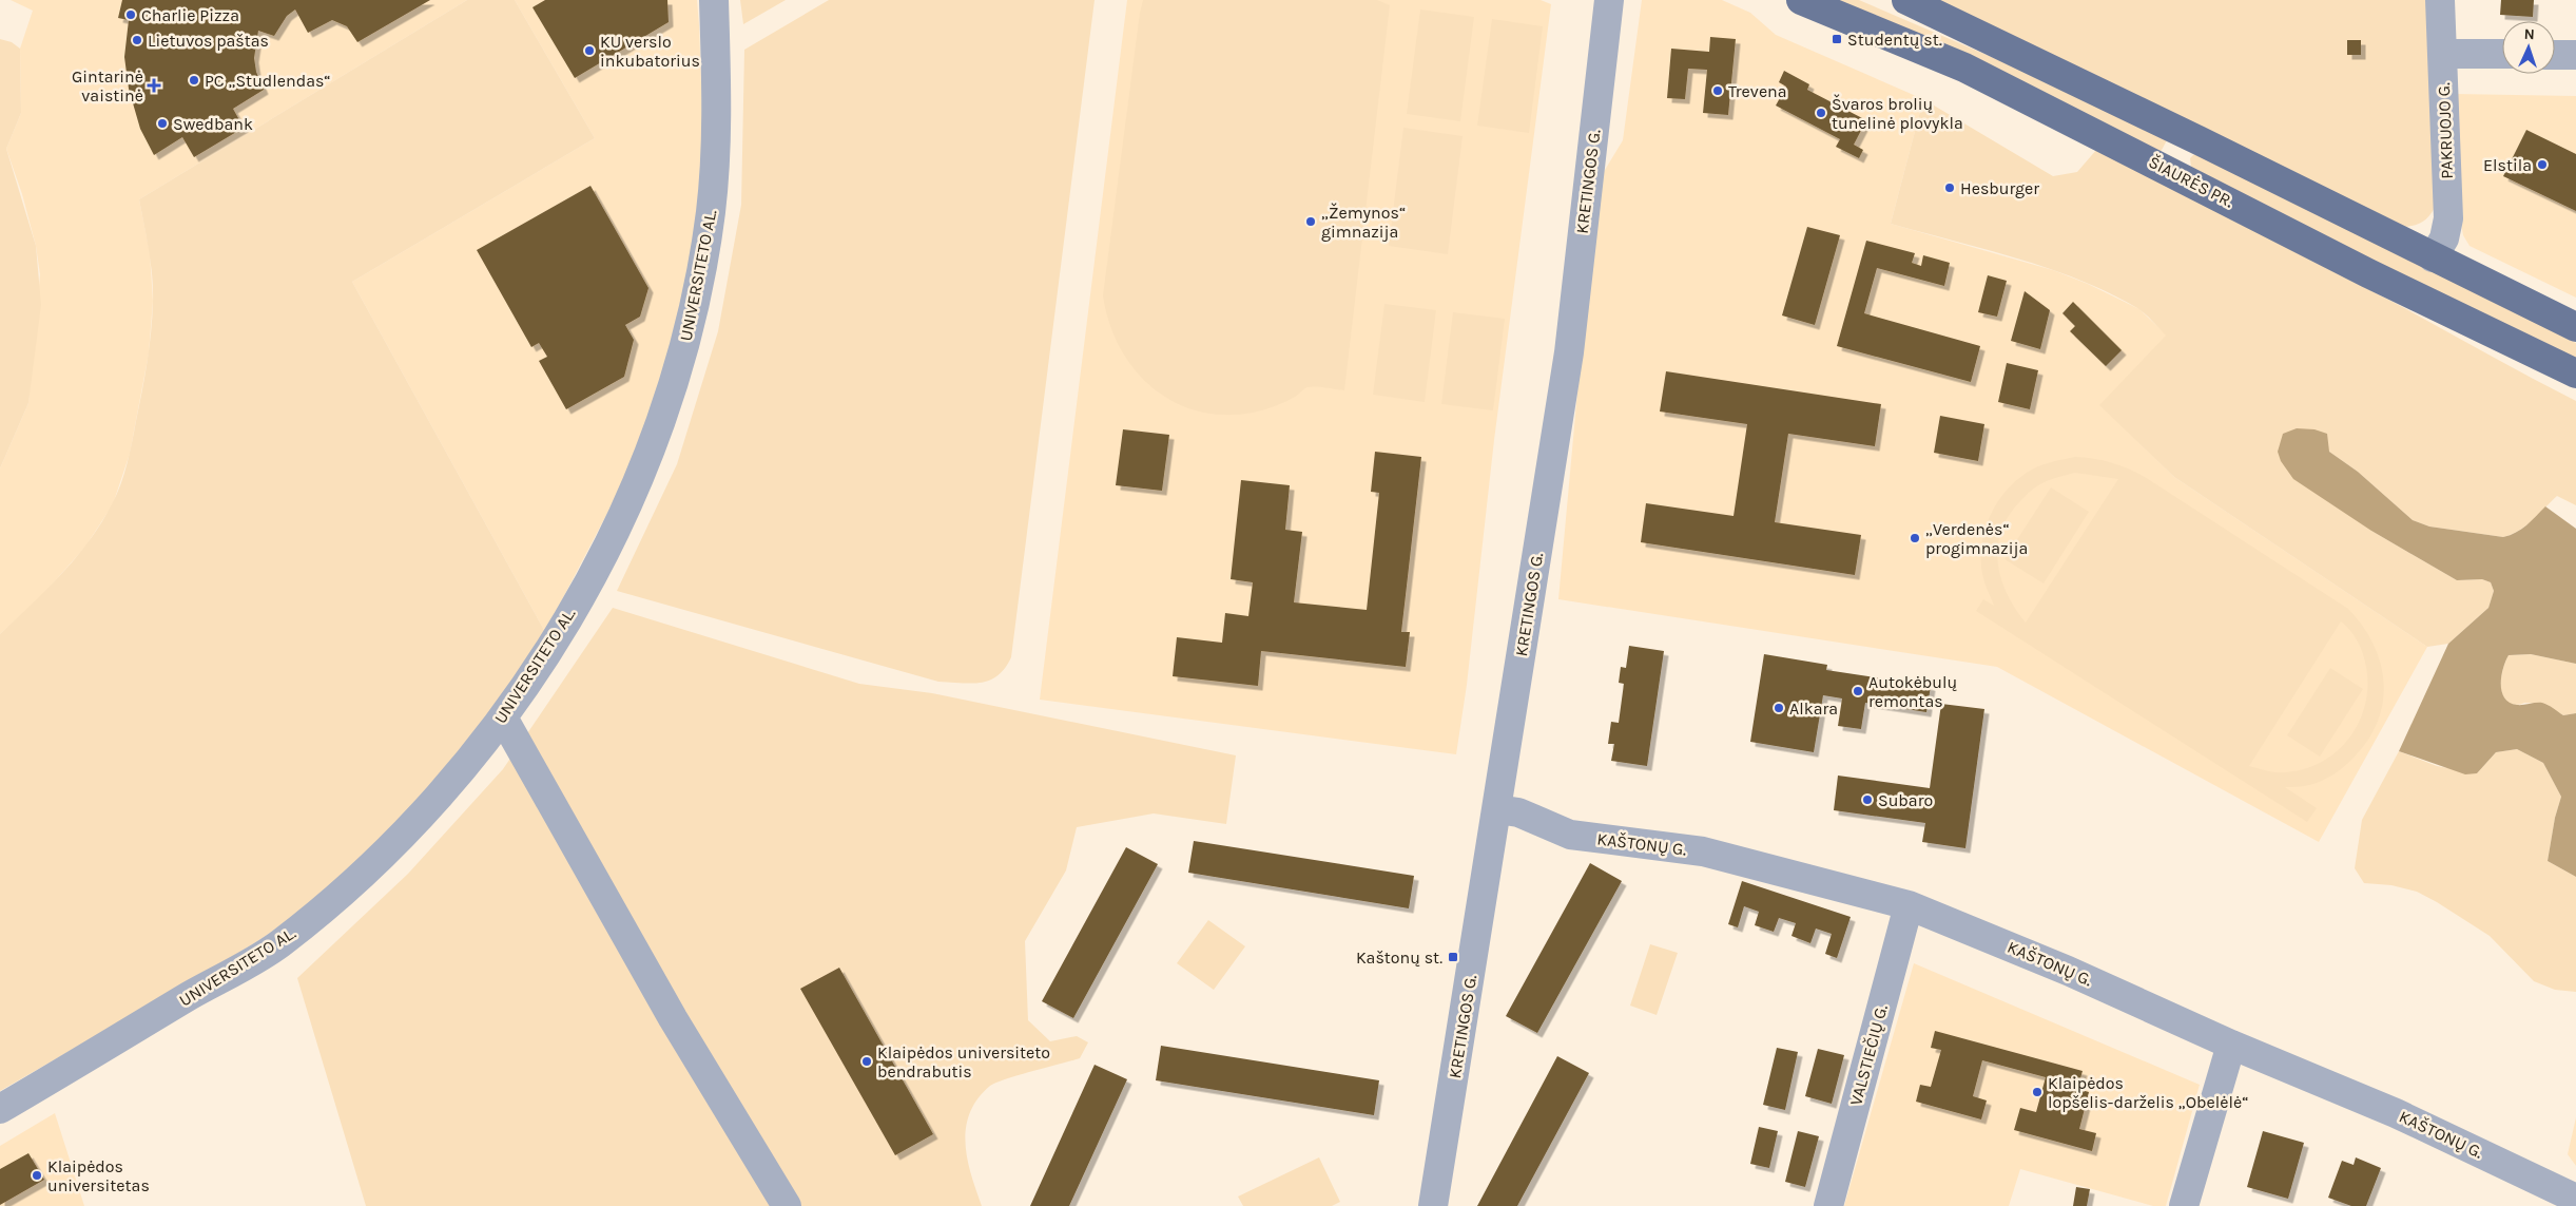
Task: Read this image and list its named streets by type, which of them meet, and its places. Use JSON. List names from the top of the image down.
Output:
{
  "streets": {
    "main road": ["ŠIAURĖS PR."],
    "street": [
      "PAKRUOJO G.",
      "KRETINGOS G.",
      "UNIVERSITETO AL.",
      "KAŠTONŲ G.",
      "VALSTIEČIŲ G."
    ]
  },
  "crossings": [
    ["KRETINGOS G.", "KAŠTONŲ G."],
    ["KAŠTONŲ G.", "VALSTIEČIŲ G."]
  ],
  "places": {
    "other": [
      "Charlie Pizza",
      "Lietuvos paštas",
      "KU verslo inkubatorius",
      "PC „Studlendas“",
      "Trevena",
      "Švaros brolių tunelinė plovykla",
      "Swedbank",
      "Elstila",
      "Hesburger",
      "„Žemynos“ gimnazija",
      "„Verdenės“ progimnazija",
      "Autokėbulų remontas",
      "Alkara",
      "Subaro",
      "Klaipėdos universiteto bendrabutis",
      "Klaipėdos lopšelis-darželis „Obelėlė“",
      "Klaipėdos universitetas"
    ],
    "transit": ["Studentų st.", "Kaštonų st."],
    "health": ["Gintarinė vaistinė"]
  },
  "north": "top"
}
